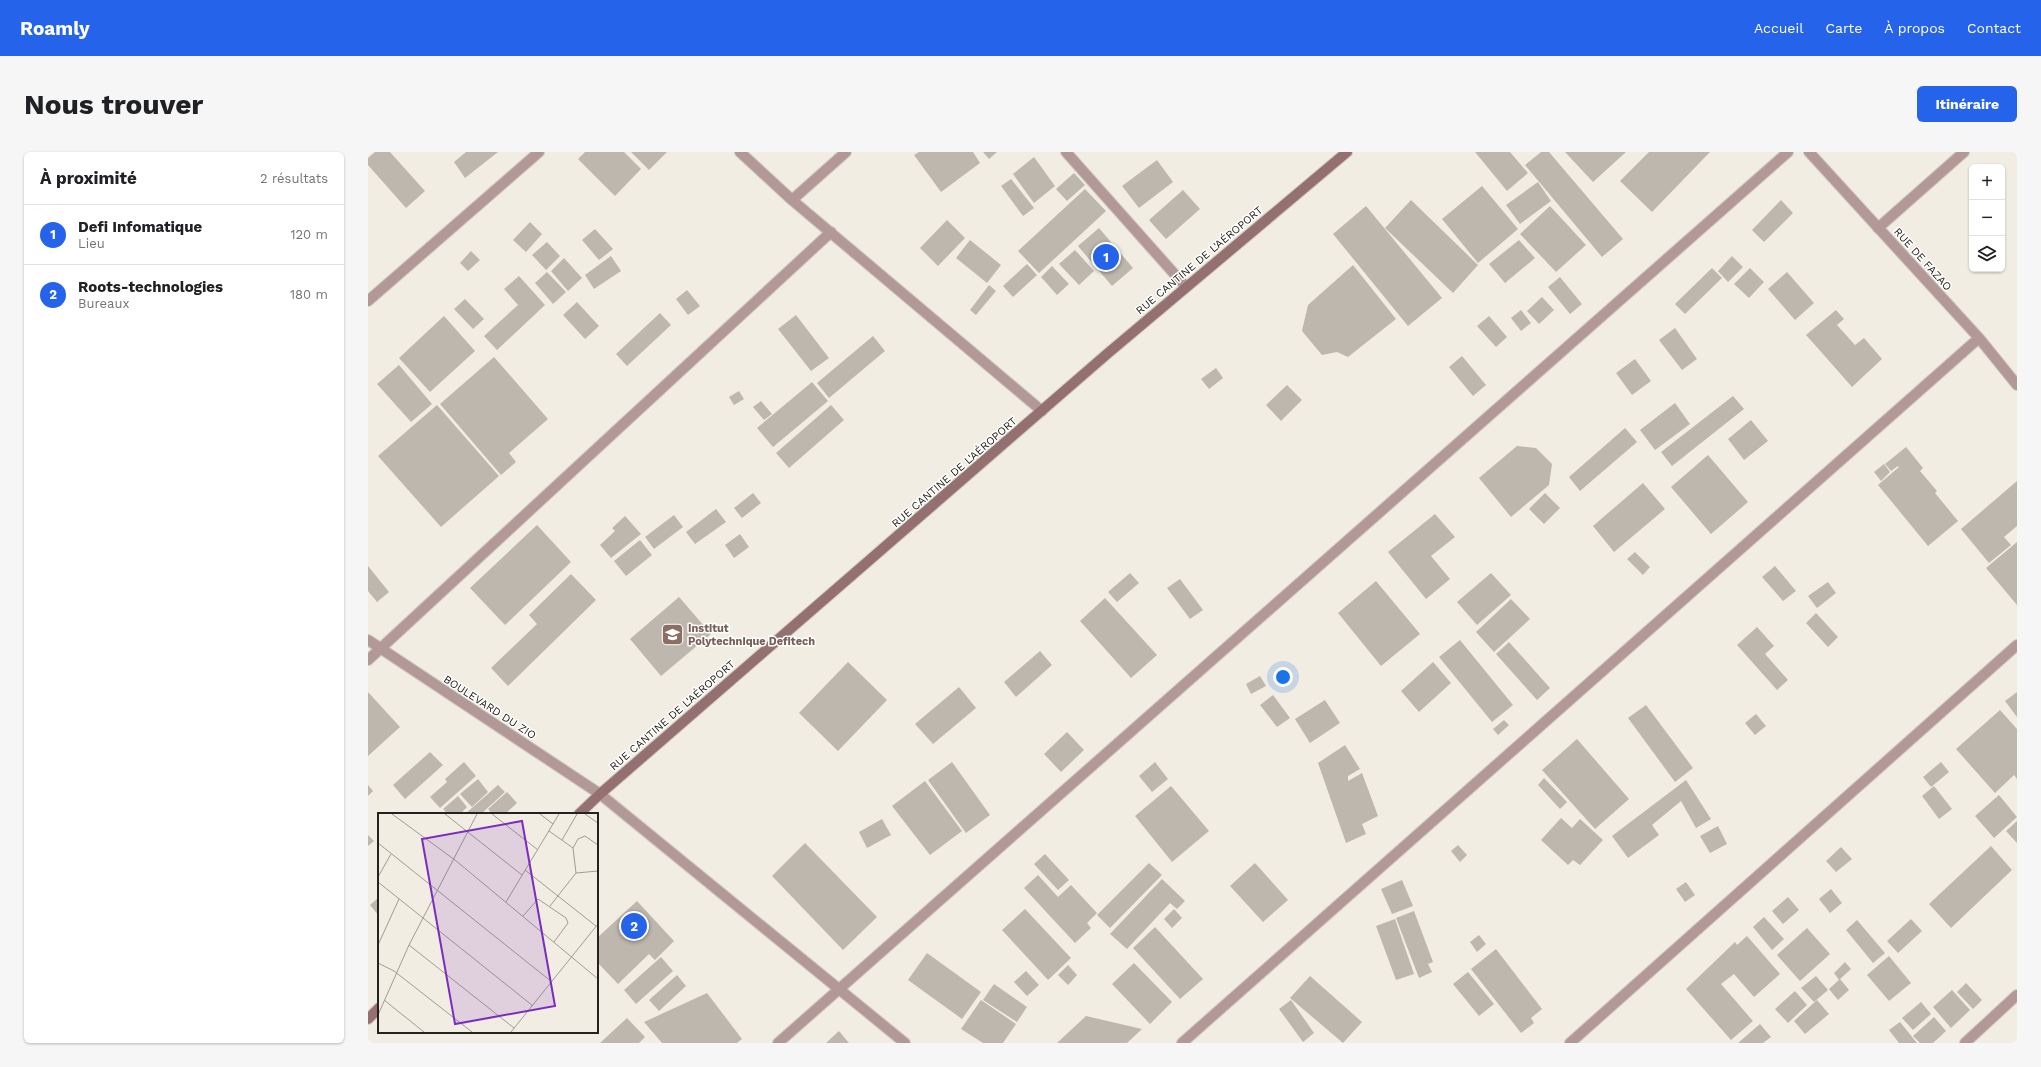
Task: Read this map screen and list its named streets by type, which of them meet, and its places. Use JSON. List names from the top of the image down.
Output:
{
  "streets": {
    "main road": ["RUE CANTINE DE L'AÉROPORT"],
    "street": ["RUE DE FAZAO", "BOULEVARD DU ZIO"]
  },
  "crossings": [
    ["RUE CANTINE DE L'AÉROPORT", "BOULEVARD DU ZIO"]
  ],
  "places": {
    "school or university": ["Institut Polytechnique Defitech"]
  },
  "page": {
    "header": "Roamly",
    "nav": [
      "Accueil",
      "Carte",
      "À propos",
      "Contact"
    ],
    "buttons": "Itinéraire",
    "title": "Nous trouver",
    "heading": ["À proximité", "2 résultats"],
    "map_buttons": ["+", "−"],
    "list": [
      {
        "mark": "1",
        "name": "Defi Infomatique",
        "note": "Lieu",
        "value": "120 m"
      },
      {
        "mark": "2",
        "name": "Roots-technologies",
        "note": "Bureaux",
        "value": "180 m"
      }
    ],
    "pins": ["1", "2"]
  }
}
